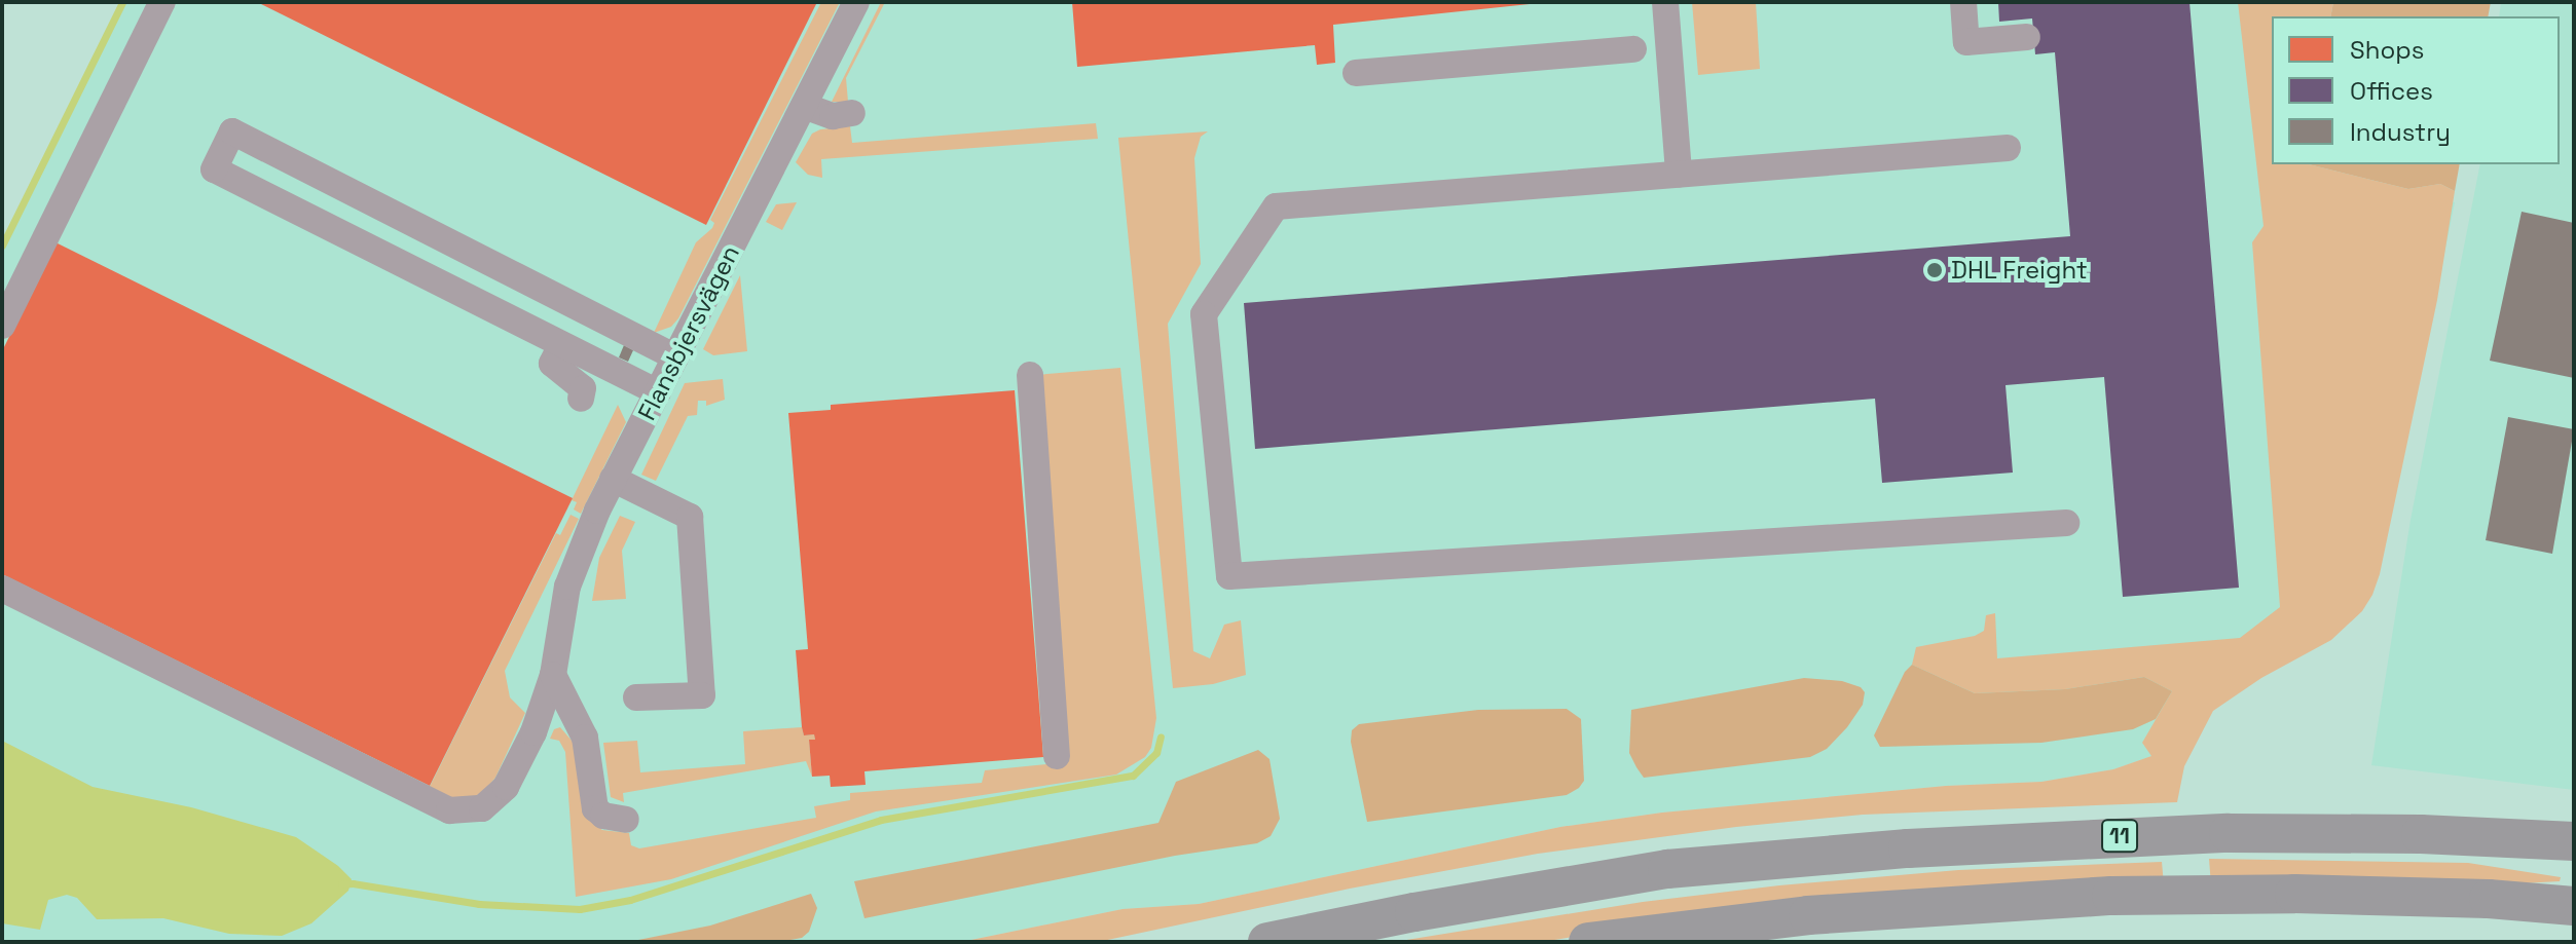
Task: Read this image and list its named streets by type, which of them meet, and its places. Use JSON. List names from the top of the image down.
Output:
{
  "streets": {
    "highway": ["11"],
    "street": ["Flansbjersvägen"]
  },
  "places": ["DHL Freight"],
  "legend": ["Shops", "Offices", "Industry"]
}
